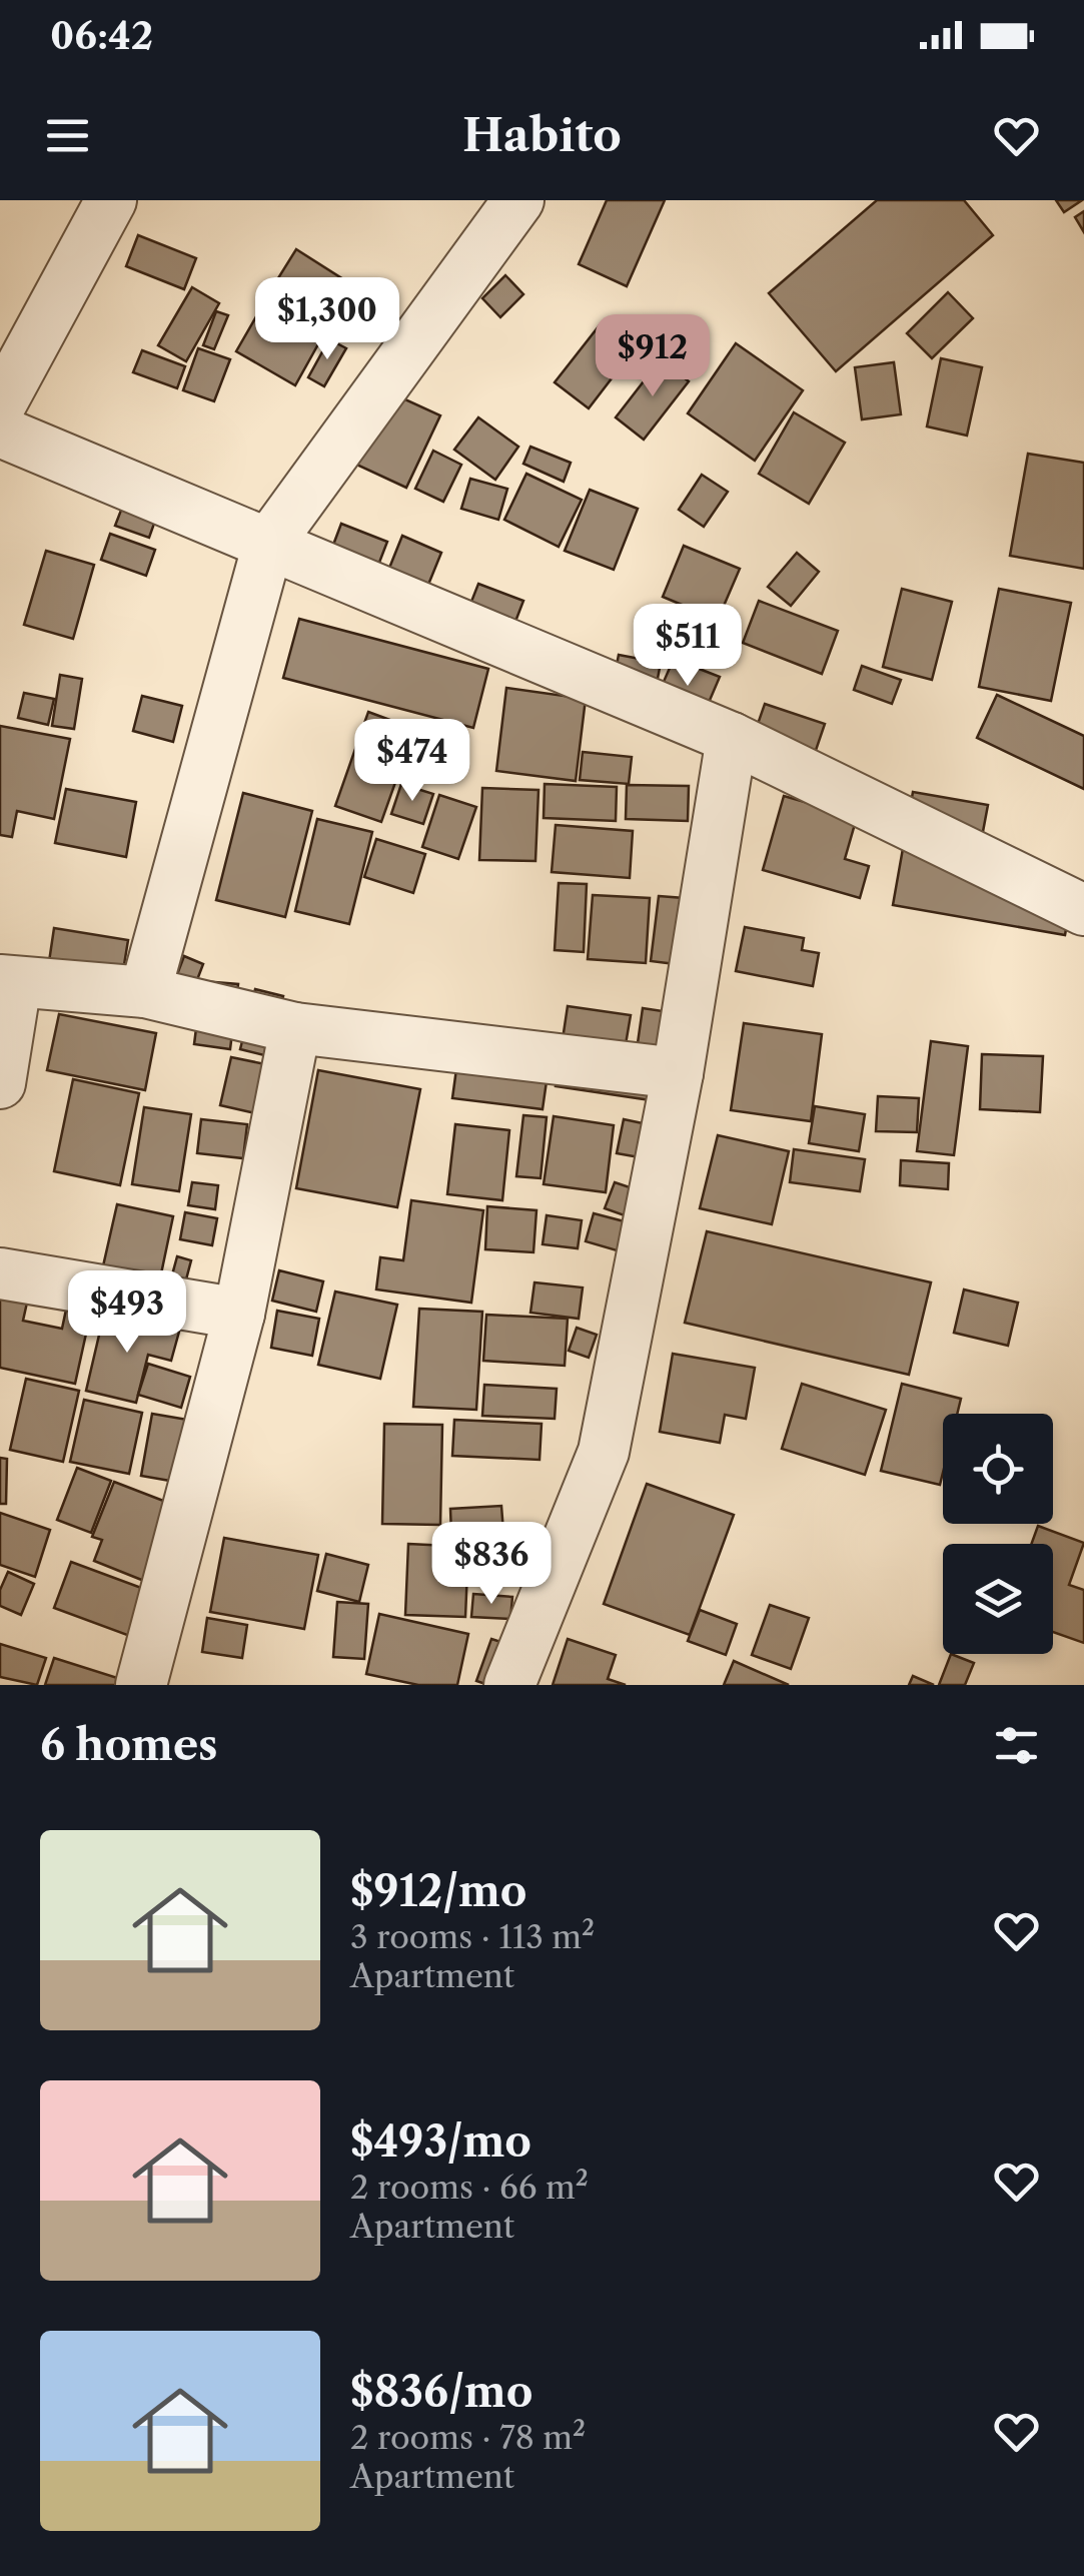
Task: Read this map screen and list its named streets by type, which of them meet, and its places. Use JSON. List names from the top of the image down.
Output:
{
  "page": {
    "status": "06:42",
    "header": "Habito",
    "price": [
      "$1,300",
      "$912",
      "$511",
      "$474",
      "$493",
      "$836"
    ],
    "heading": "6 homes",
    "list": [
      {
        "name": "$912/mo",
        "note": "3 rooms · 113 m² · Apartment"
      },
      {
        "name": "$493/mo",
        "note": "2 rooms · 66 m² · Apartment"
      },
      {
        "name": "$836/mo",
        "note": "2 rooms · 78 m² · Apartment"
      }
    ]
  }
}
